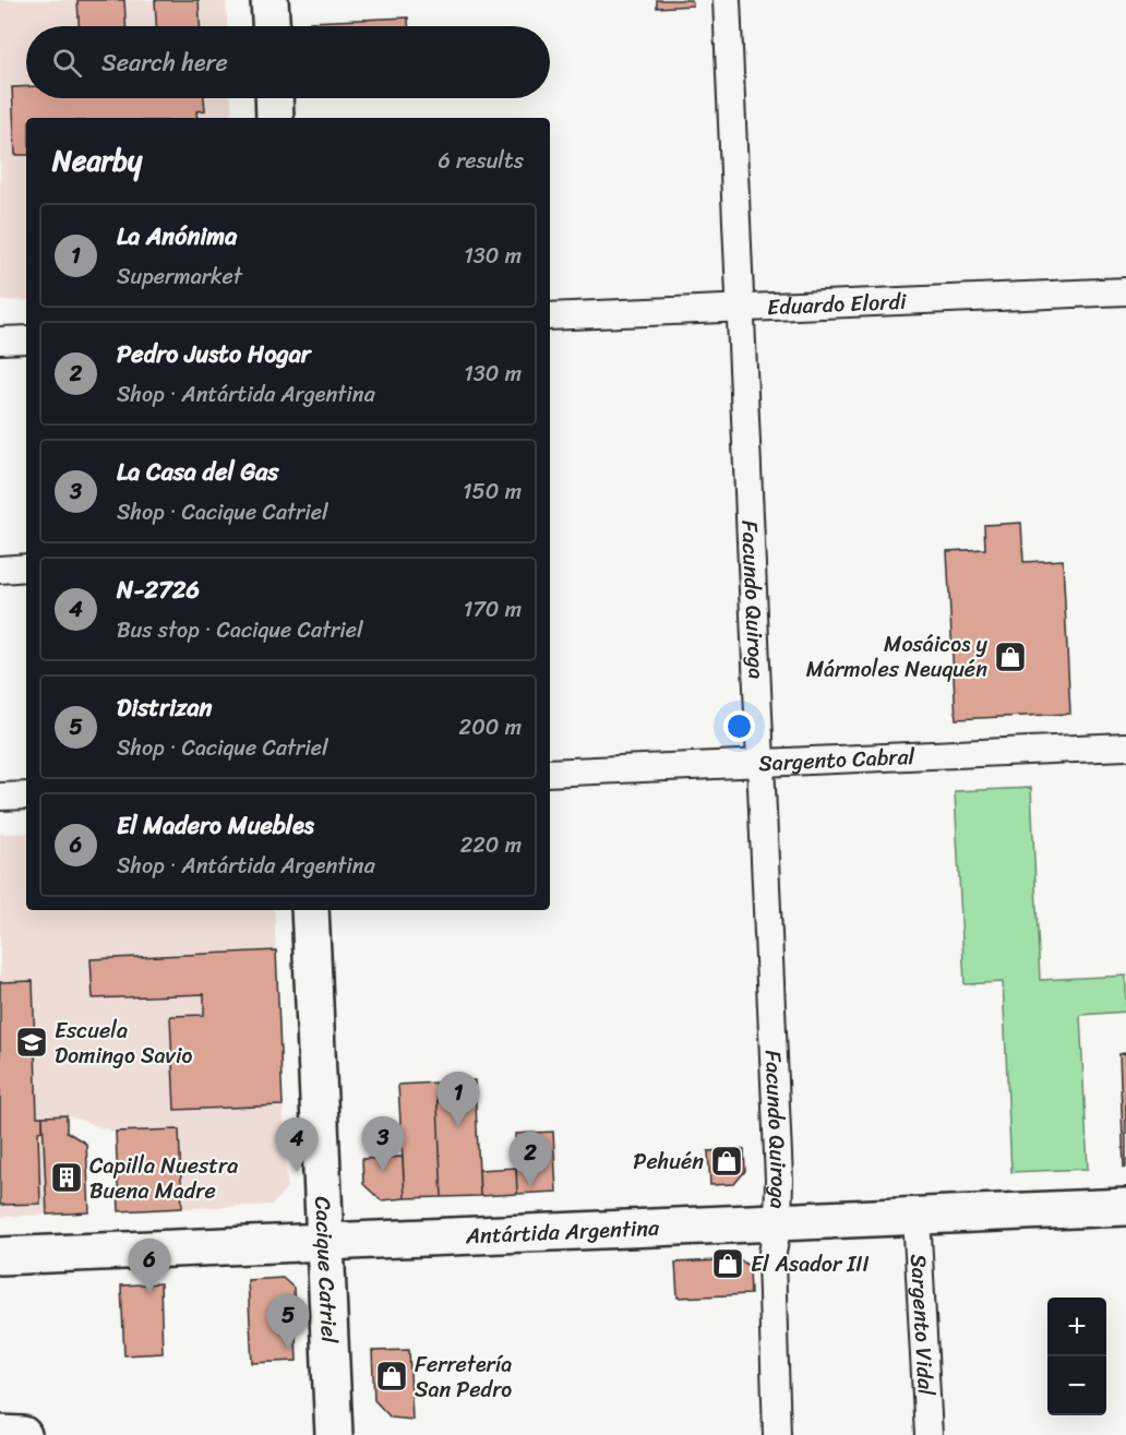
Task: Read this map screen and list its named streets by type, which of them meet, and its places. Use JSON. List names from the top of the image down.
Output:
{
  "streets": {
    "main road": ["Antártida Argentina", "Cacique Catriel"],
    "street": [
      "Eduardo Elordi",
      "Facundo Quiroga",
      "Sargento Cabral",
      "Sargento Vidal"
    ]
  },
  "crossings": [
    ["Eduardo Elordi", "Facundo Quiroga"],
    ["Facundo Quiroga", "Sargento Cabral"],
    ["Facundo Quiroga", "Antártida Argentina"],
    ["Antártida Argentina", "Cacique Catriel"],
    ["Antártida Argentina", "Sargento Vidal"]
  ],
  "places": {
    "shop": [
      "Mosáicos y Mármoles Neuquén",
      "Pehuén",
      "El Asador III",
      "Ferretería San Pedro"
    ],
    "school or university": ["Escuela Domingo Savio"],
    "building": ["Capilla Nuestra Buena Madre"]
  },
  "page": {
    "search": "Search here",
    "heading": ["Nearby", "6 results"],
    "list": [
      {
        "mark": "1",
        "name": "La Anónima",
        "note": "Supermarket",
        "value": "130 m"
      },
      {
        "mark": "2",
        "name": "Pedro Justo Hogar",
        "note": "Shop · Antártida Argentina",
        "value": "130 m"
      },
      {
        "mark": "3",
        "name": "La Casa del Gas",
        "note": "Shop · Cacique Catriel",
        "value": "150 m"
      },
      {
        "mark": "4",
        "name": "N-2726",
        "note": "Bus stop · Cacique Catriel",
        "value": "170 m"
      },
      {
        "mark": "5",
        "name": "Distrizan",
        "note": "Shop · Cacique Catriel",
        "value": "200 m"
      },
      {
        "mark": "6",
        "name": "El Madero Muebles",
        "note": "Shop · Antártida Argentina",
        "value": "220 m"
      }
    ],
    "pins": [
      "1",
      "3",
      "4",
      "2",
      "6",
      "5"
    ],
    "map_buttons": ["+", "−"]
  }
}
